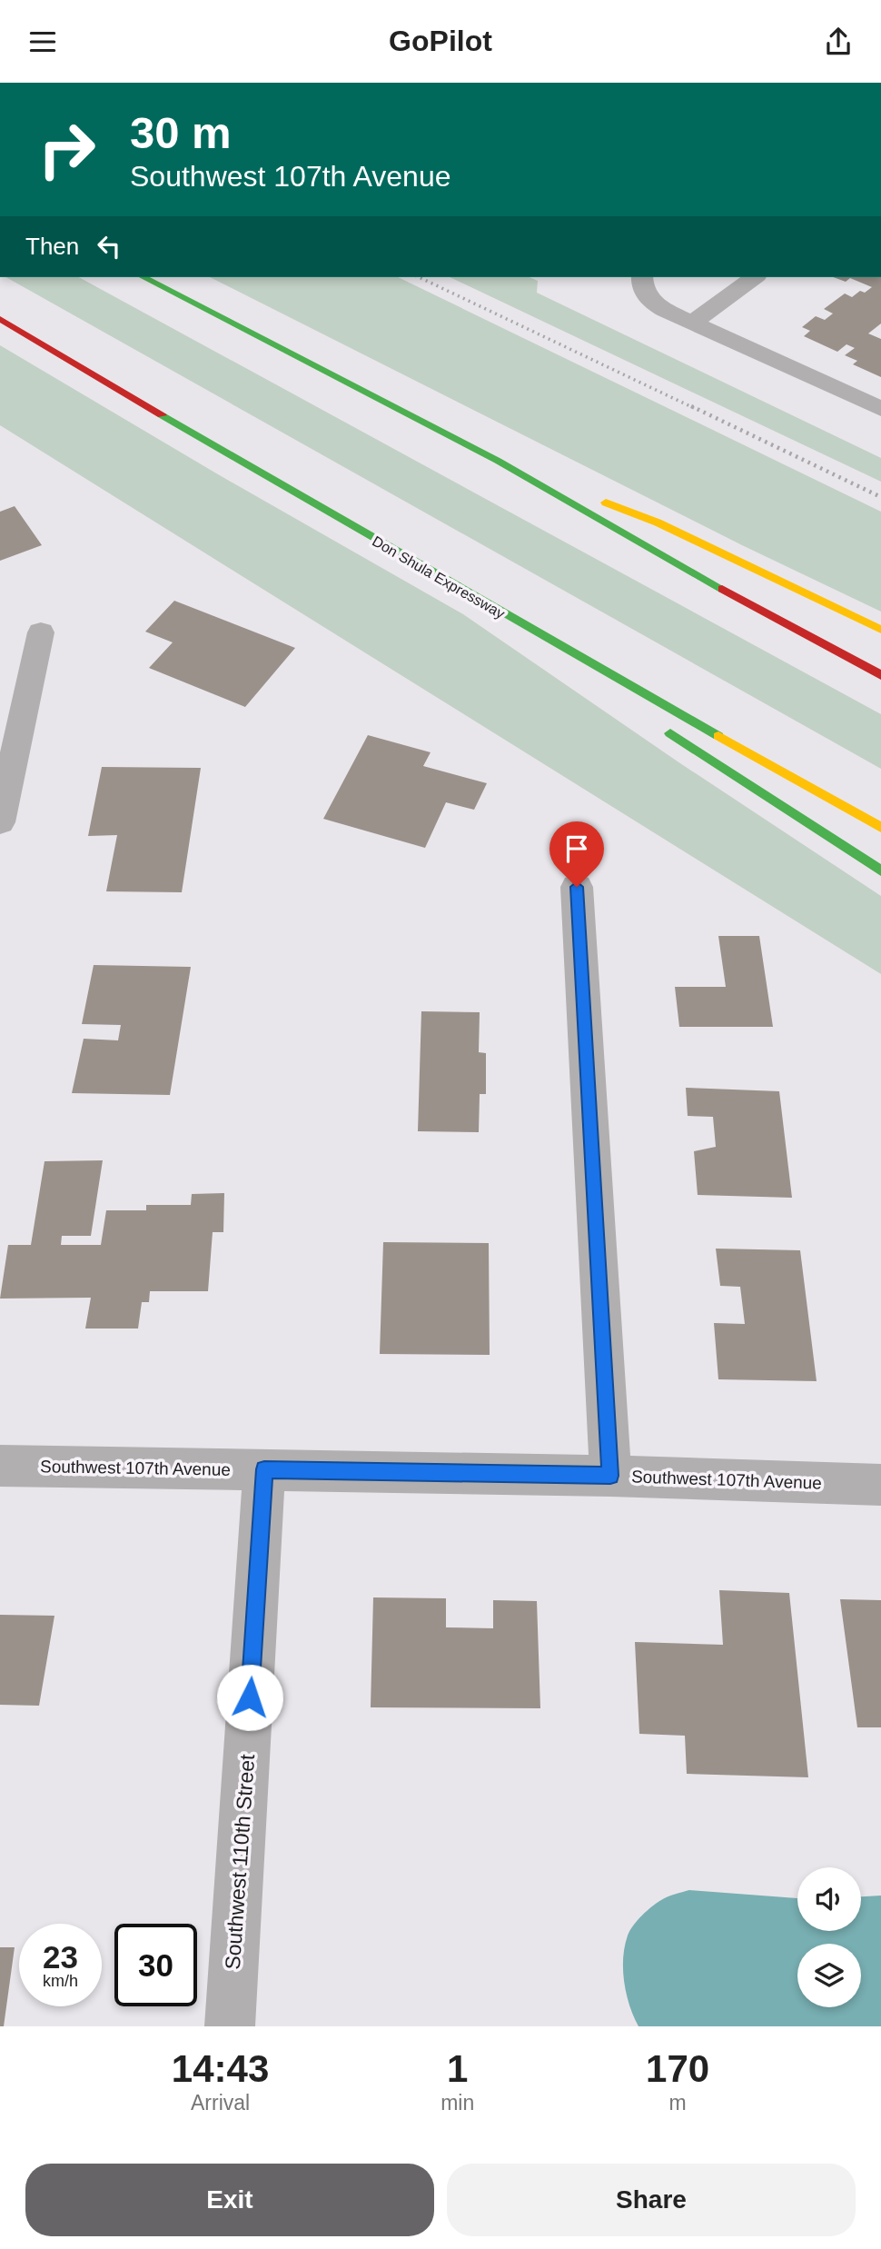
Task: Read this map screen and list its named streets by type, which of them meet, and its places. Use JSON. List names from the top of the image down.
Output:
{
  "streets": {
    "highway": ["Don Shula Expressway"],
    "street": ["Southwest 107th Avenue", "Southwest 110th Street"]
  },
  "crossings": [
    ["Southwest 107th Avenue", "Southwest 110th Street"]
  ],
  "page": {
    "header": "GoPilot",
    "turn": ["30 m", "Southwest 107th Avenue"],
    "then": "Then",
    "speed": "23 km/h",
    "limit": "30",
    "eta": [
      "14:43",
      "Arrival",
      "1",
      "min",
      "170",
      "m"
    ],
    "buttons": ["Exit", "Share"]
  }
}
